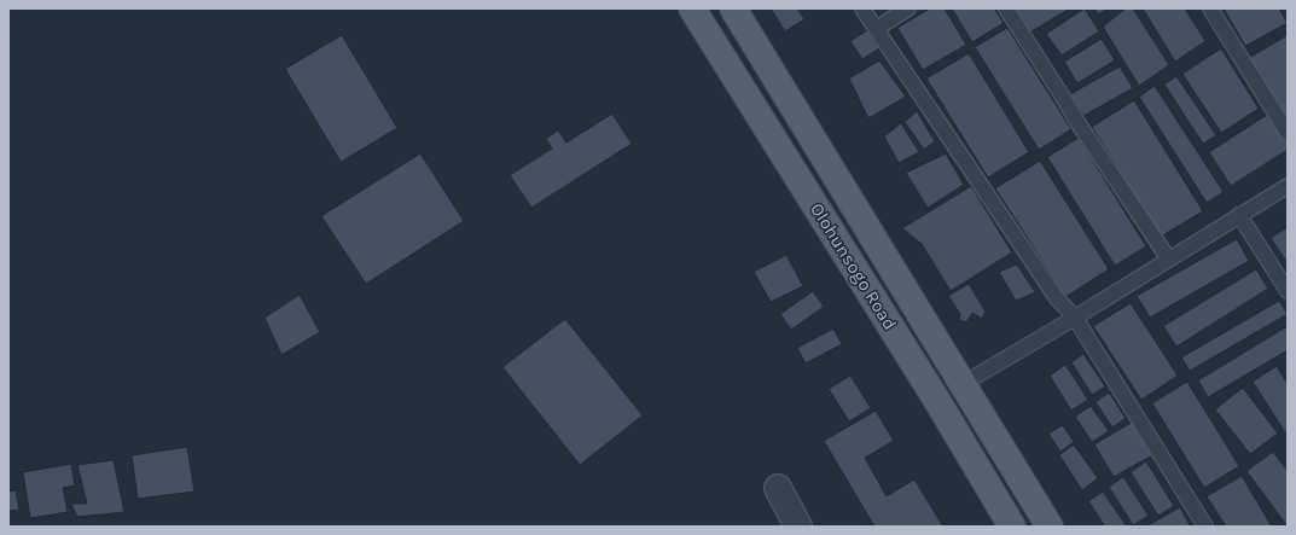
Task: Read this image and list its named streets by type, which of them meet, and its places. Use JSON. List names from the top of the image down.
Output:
{
  "streets": {
    "main road": ["Olohunsogo Road"]
  }
}
